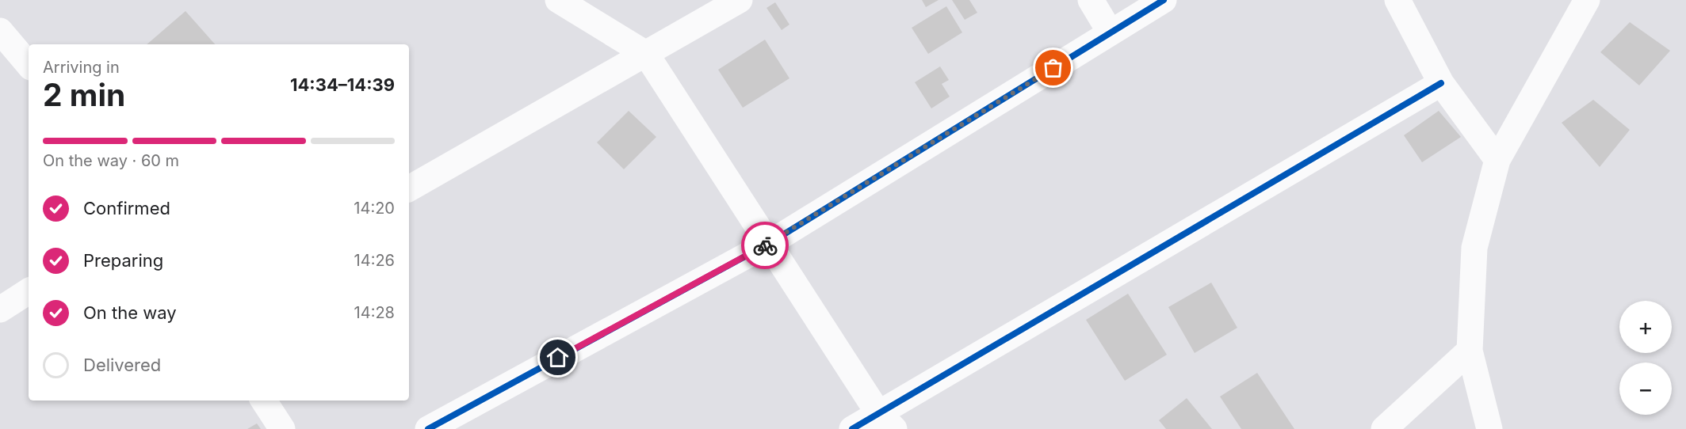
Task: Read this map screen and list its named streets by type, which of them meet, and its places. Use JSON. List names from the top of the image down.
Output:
{
  "page": {
    "heading": ["2 min", "Arriving in", "14:34–14:39"],
    "bar": "On the way · 60 m",
    "list": [
      ["Confirmed", "14:20"],
      ["Preparing", "14:26"],
      ["On the way", "14:28"],
      "Delivered"
    ],
    "map_buttons": ["+", "−"]
  }
}
